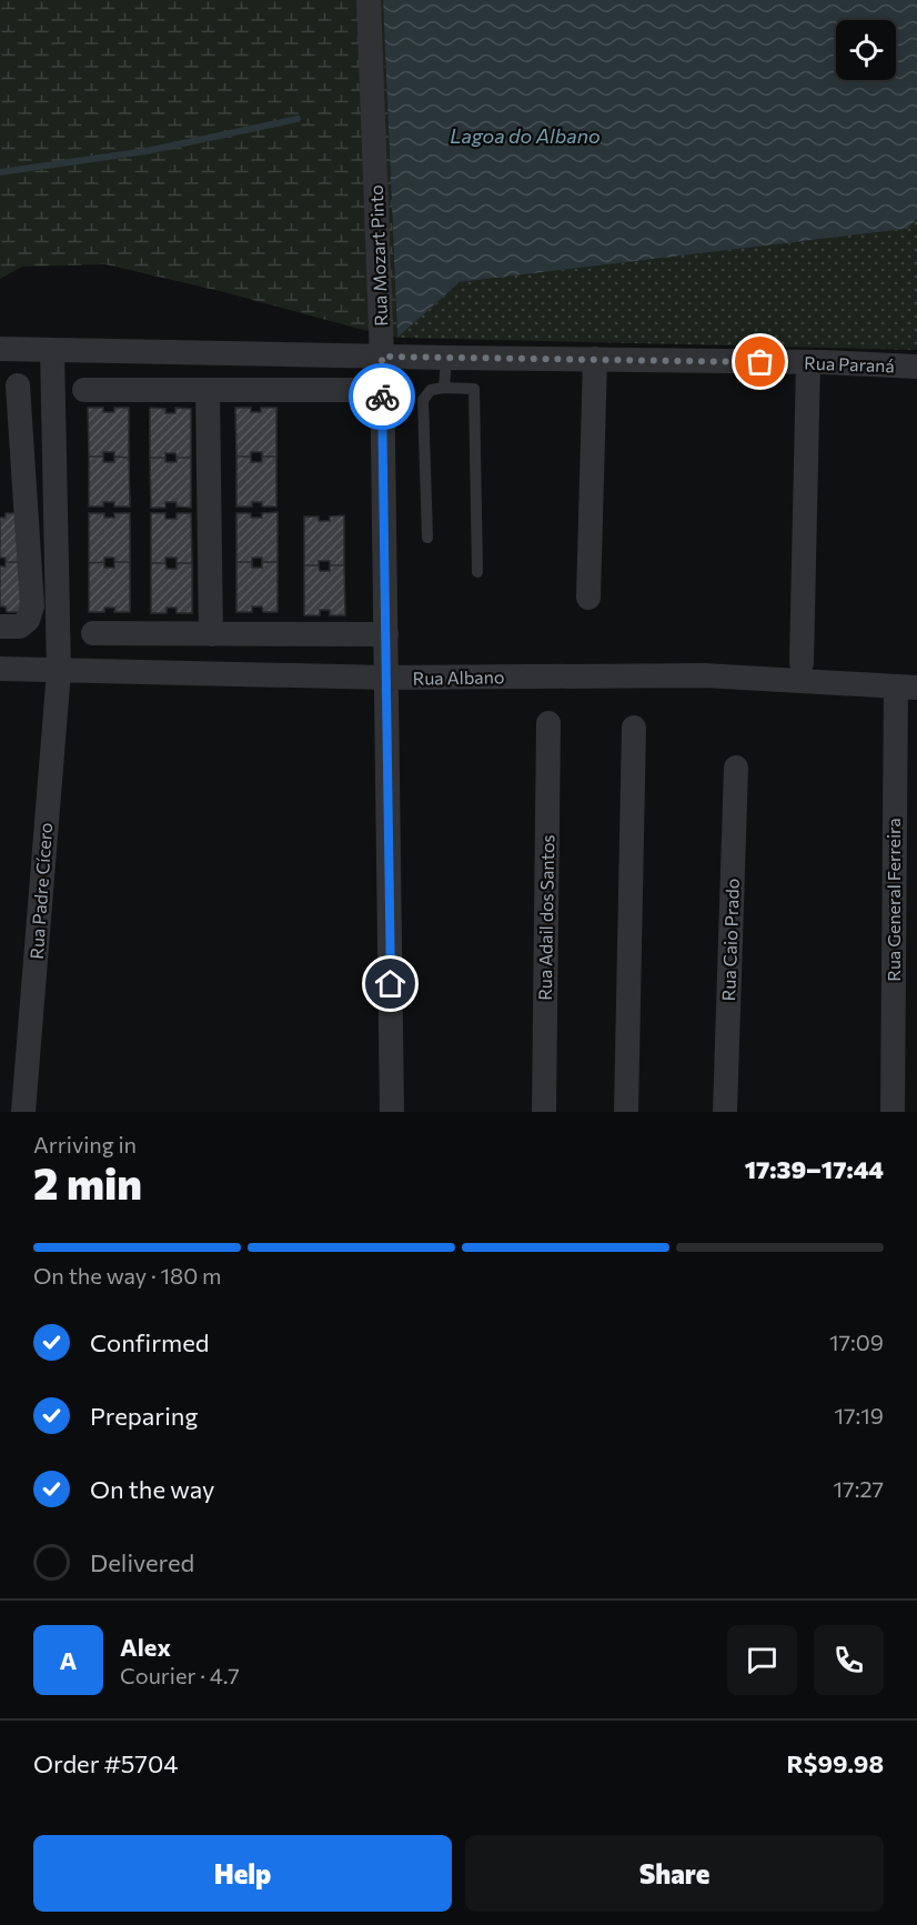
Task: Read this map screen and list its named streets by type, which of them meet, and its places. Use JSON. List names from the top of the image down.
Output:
{
  "streets": {
    "street": [
      "Rua Mozart Pinto",
      "Rua Paraná",
      "Rua Albano",
      "Rua Padre Cícero",
      "Rua General Ferreira",
      "Rua Adail dos Santos",
      "Rua Caio Prado"
    ]
  },
  "crossings": [
    ["Rua Mozart Pinto", "Rua Paraná"],
    ["Rua Mozart Pinto", "Rua Albano"],
    ["Rua Paraná", "Rua Padre Cícero"],
    ["Rua Albano", "Rua Padre Cícero"],
    ["Rua Albano", "Rua General Ferreira"]
  ],
  "water": ["Lagoa do Albano"],
  "page": {
    "heading": ["2 min", "Arriving in", "17:39–17:44"],
    "panel": [
      "Alex",
      "Courier · 4.7",
      "Order #5704",
      "R$99.98"
    ],
    "bar": "On the way · 180 m",
    "list": [
      ["Confirmed", "17:09"],
      ["Preparing", "17:19"],
      ["On the way", "17:27"],
      "Delivered"
    ],
    "round": "A",
    "buttons": ["Help", "Share"]
  }
}
